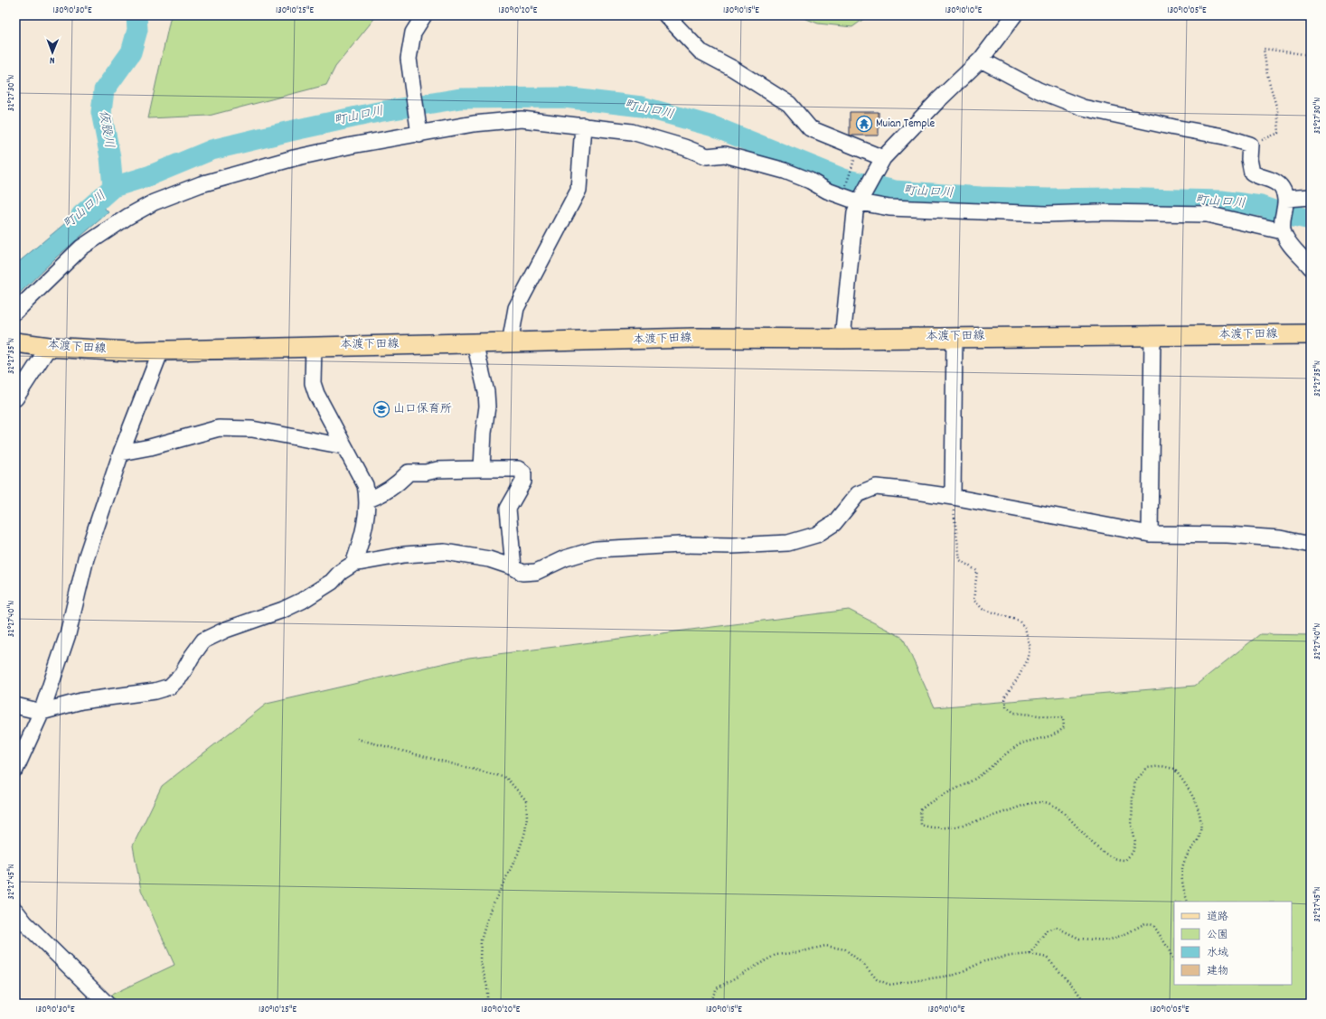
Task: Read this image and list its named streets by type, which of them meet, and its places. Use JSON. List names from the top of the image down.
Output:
{
  "streets": {
    "main road": ["本渡下田線"]
  },
  "water": ["町山口川", "仮股川"],
  "places": {
    "temple": ["Muian Temple"],
    "school or university": ["山口保育所"]
  },
  "legend": [
    "道路",
    "公園",
    "水域",
    "建物"
  ],
  "north": "bottom",
  "coordinates": [
    "130°10'30\"E",
    "130°10'25\"E",
    "130°10'20\"E",
    "130°10'15\"E",
    "130°10'10\"E",
    "130°10'05\"E",
    "32°27'30\"N",
    "32°27'35\"N",
    "32°27'40\"N",
    "32°27'45\"N"
  ]
}
